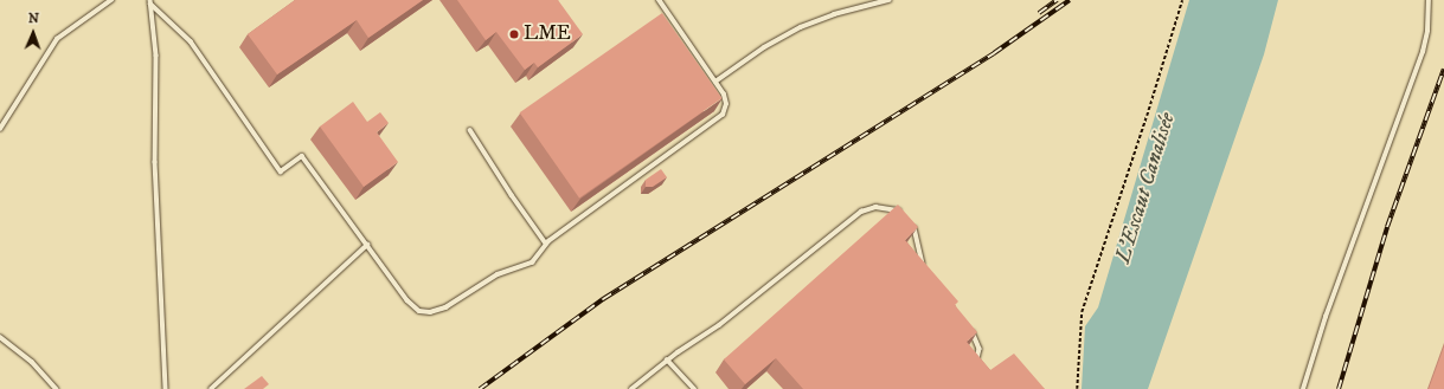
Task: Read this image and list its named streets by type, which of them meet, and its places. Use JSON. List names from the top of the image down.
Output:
{
  "water": ["L'Escaut Canalisée"],
  "places": ["LME"],
  "north": "top"
}
